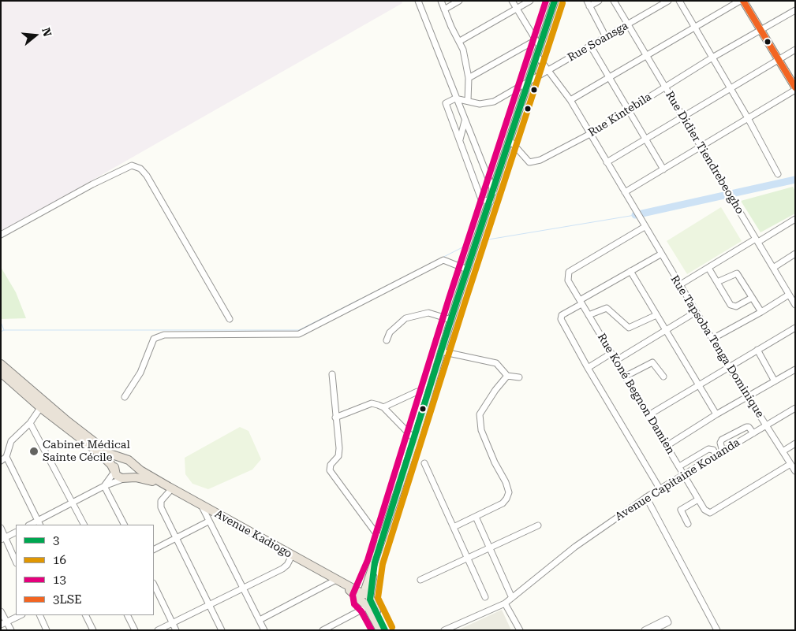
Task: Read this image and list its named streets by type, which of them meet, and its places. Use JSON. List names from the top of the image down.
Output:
{
  "streets": {
    "highway": ["Avenue Kadiogo"],
    "street": [
      "Rue Soansga",
      "Rue Kintebila",
      "Rue Didier Tiendrebeogho",
      "Rue Tapsoba Tenga Dominique",
      "Rue Koné Begnon Damien",
      "Avenue Capitaine Kouanda"
    ]
  },
  "crossings": [
    ["Rue Soansga", "Rue Didier Tiendrebeogho"],
    ["Rue Soansga", "Rue Tapsoba Tenga Dominique"],
    ["Rue Kintebila", "Rue Didier Tiendrebeogho"],
    ["Rue Kintebila", "Rue Tapsoba Tenga Dominique"],
    ["Rue Tapsoba Tenga Dominique", "Rue Koné Begnon Damien"],
    ["Rue Tapsoba Tenga Dominique", "Avenue Capitaine Kouanda"],
    ["Rue Koné Begnon Damien", "Avenue Capitaine Kouanda"]
  ],
  "places": ["Cabinet Médical Sainte Cécile"],
  "lines": [
    "transit line 3",
    "transit line 13",
    "transit line 3LSE",
    "transit line 16"
  ],
  "legend": [
    "3",
    "16",
    "13",
    "3LSE"
  ],
  "north": "right"
}
